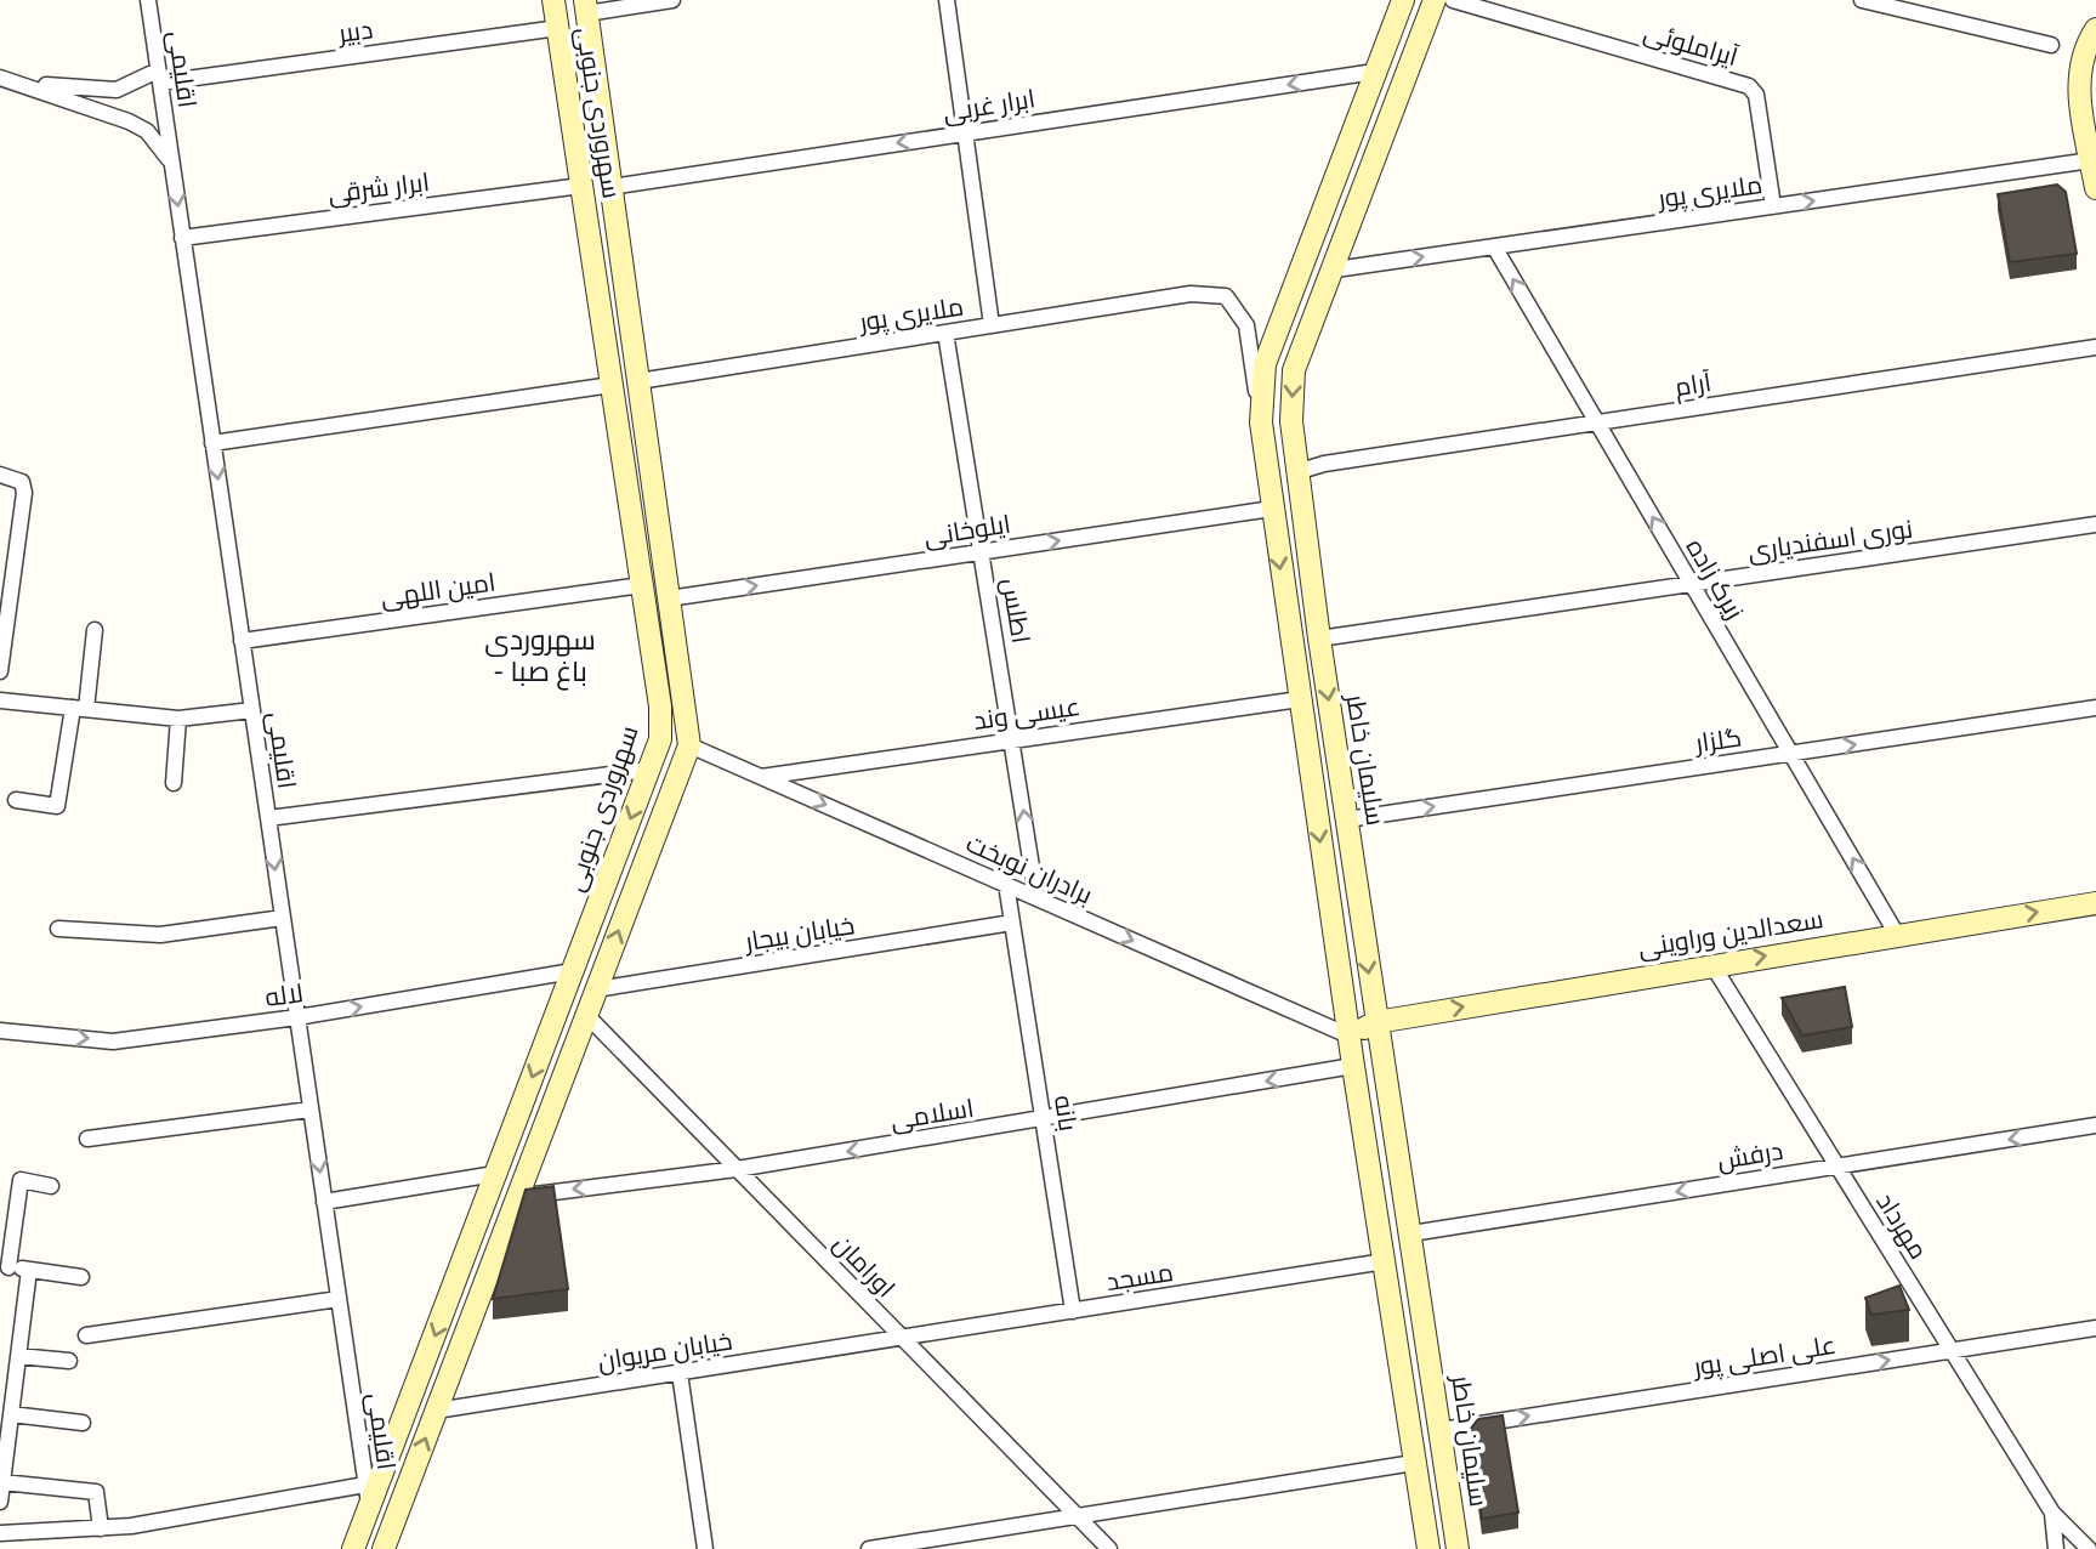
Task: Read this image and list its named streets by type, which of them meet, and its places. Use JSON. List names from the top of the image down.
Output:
{
  "streets": {
    "main road": ["سهروردی جنوبی", "سلیمان خاطر", "سعدالدین وراوینی"],
    "street": [
      "دبیر",
      "آیراملوئی",
      "اقلیمی",
      "ابرار غربی",
      "ابرار شرقی",
      "ملایری پور",
      "آرام",
      "ایلوخانی",
      "نوری اسفندیاری",
      "زیرک زاده",
      "امین اللهی",
      "اطلس",
      "عیسی وند",
      "گلزار",
      "برادران نوبخت",
      "خیابان بیجار",
      "لاله",
      "بانه",
      "اسلامی",
      "درفش",
      "مهرداد",
      "اورامان",
      "مسجد",
      "خیابان مریوان",
      "علی اصلی پور"
    ]
  },
  "crossings": [
    ["دبیر", "اقلیمی"],
    ["دبیر", "سهروردی جنوبی"],
    ["آیراملوئی", "ملایری پور"],
    ["اقلیمی", "سهروردی جنوبی"],
    ["اقلیمی", "ابرار شرقی"],
    ["اقلیمی", "امین اللهی"],
    ["اقلیمی", "لاله"],
    ["ابرار غربی", "سهروردی جنوبی"],
    ["سهروردی جنوبی", "ابرار شرقی"],
    ["سهروردی جنوبی", "ملایری پور"],
    ["سهروردی جنوبی", "ایلوخانی"],
    ["سهروردی جنوبی", "امین اللهی"],
    ["سهروردی جنوبی", "برادران نوبخت"],
    ["سهروردی جنوبی", "خیابان بیجار"],
    ["سهروردی جنوبی", "لاله"],
    ["سهروردی جنوبی", "اسلامی"],
    ["سهروردی جنوبی", "اورامان"],
    ["سهروردی جنوبی", "خیابان مریوان"],
    ["ملایری پور", "زیرک زاده"],
    ["ملایری پور", "اطلس"],
    ["ملایری پور", "سلیمان خاطر"],
    ["آرام", "زیرک زاده"],
    ["آرام", "سلیمان خاطر"],
    ["ایلوخانی", "اطلس"],
    ["نوری اسفندیاری", "زیرک زاده"],
    ["نوری اسفندیاری", "سلیمان خاطر"],
    ["زیرک زاده", "گلزار"],
    ["زیرک زاده", "سعدالدین وراوینی"],
    ["اطلس", "عیسی وند"],
    ["اطلس", "برادران نوبخت"],
    ["عیسی وند", "برادران نوبخت"],
    ["گلزار", "سلیمان خاطر"],
    ["سلیمان خاطر", "سعدالدین وراوینی"],
    ["سلیمان خاطر", "درفش"],
    ["سلیمان خاطر", "علی اصلی پور"],
    ["برادران نوبخت", "سعدالدین وراوینی"],
    ["برادران نوبخت", "بانه"],
    ["خیابان بیجار", "بانه"],
    ["سعدالدین وراوینی", "مهرداد"],
    ["بانه", "اسلامی"],
    ["بانه", "مسجد"],
    ["اسلامی", "اورامان"],
    ["درفش", "مهرداد"],
    ["مهرداد", "علی اصلی پور"],
    ["اورامان", "مسجد"],
    ["اورامان", "خیابان مریوان"],
    ["مسجد", "خیابان مریوان"]
  ],
  "one_way": [
    "ابرار غربی",
    "ایلوخانی",
    "زیرک زاده",
    "گلزار",
    "برادران نوبخت",
    "سعدالدین وراوینی",
    "اسلامی",
    "درفش",
    "علی اصلی پور"
  ],
  "districts": ["سهروردی - باغ صبا"]
}
